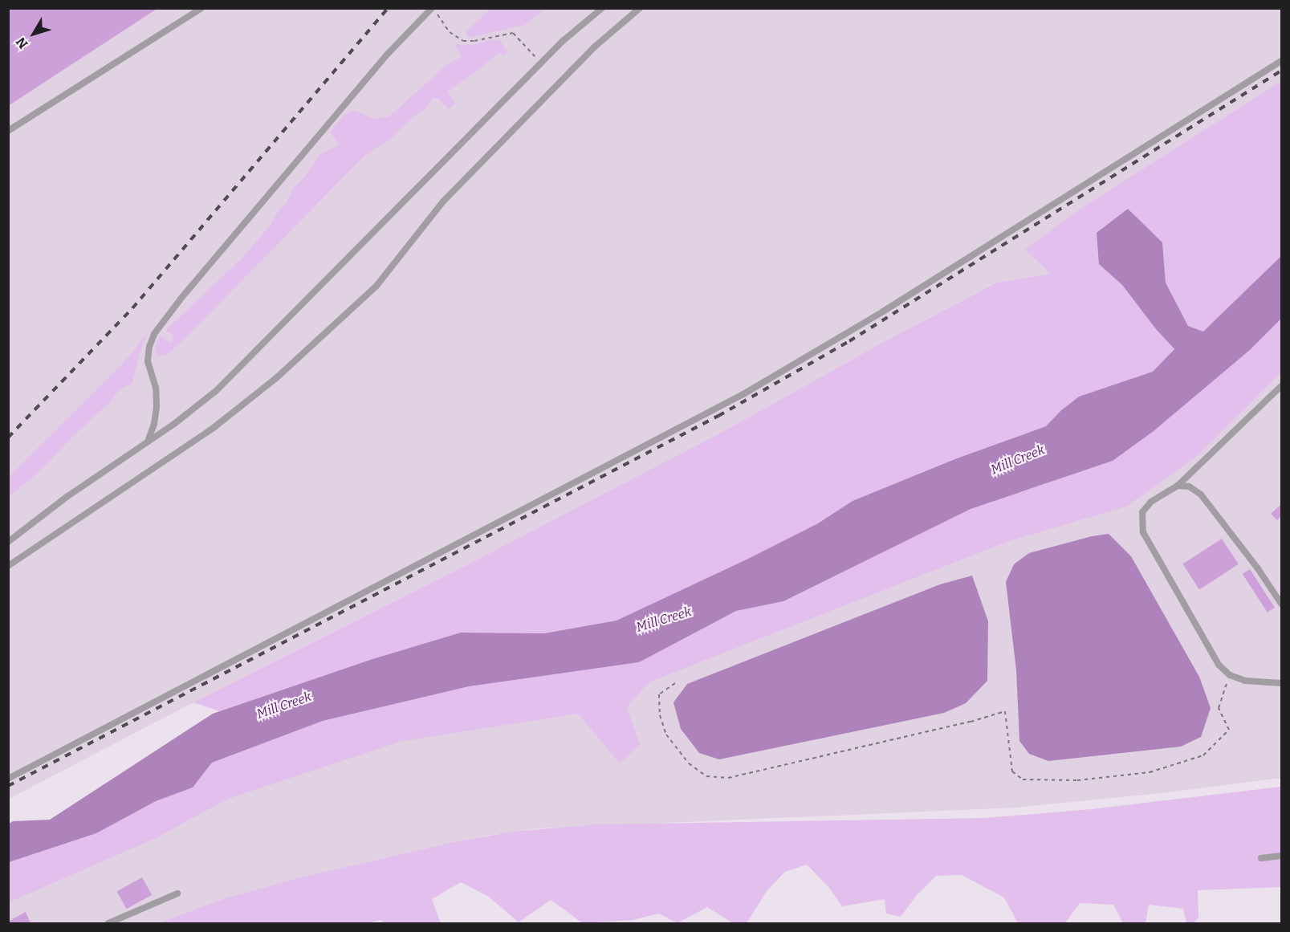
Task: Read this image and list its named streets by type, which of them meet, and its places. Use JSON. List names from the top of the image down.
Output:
{
  "water": ["Mill Creek"],
  "north": "bottom left"
}
